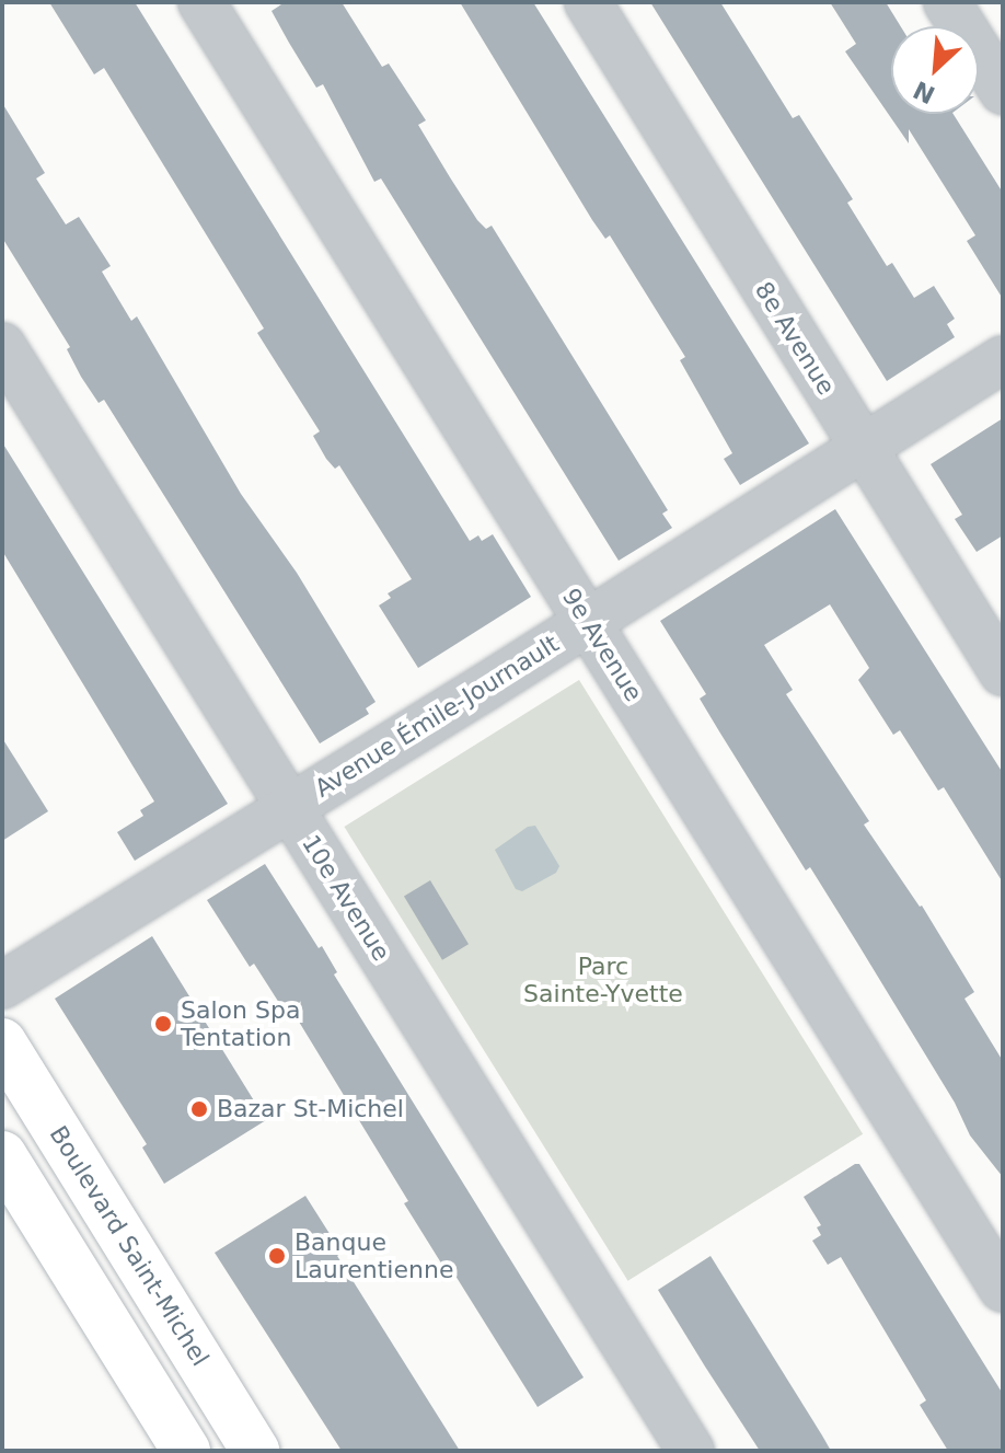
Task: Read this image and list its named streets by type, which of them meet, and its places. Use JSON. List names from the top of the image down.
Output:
{
  "streets": {
    "main road": ["Boulevard Saint-Michel"],
    "street": [
      "8e Avenue",
      "9e Avenue",
      "Avenue Émile-Journault",
      "10e Avenue"
    ]
  },
  "crossings": [
    ["8e Avenue", "Avenue Émile-Journault"],
    ["9e Avenue", "Avenue Émile-Journault"],
    ["Avenue Émile-Journault", "10e Avenue"]
  ],
  "parks": ["Parc Sainte-Yvette"],
  "places": ["Salon Spa Tentation", "Bazar St-Michel", "Banque Laurentienne"],
  "north": "bottom left"
}
